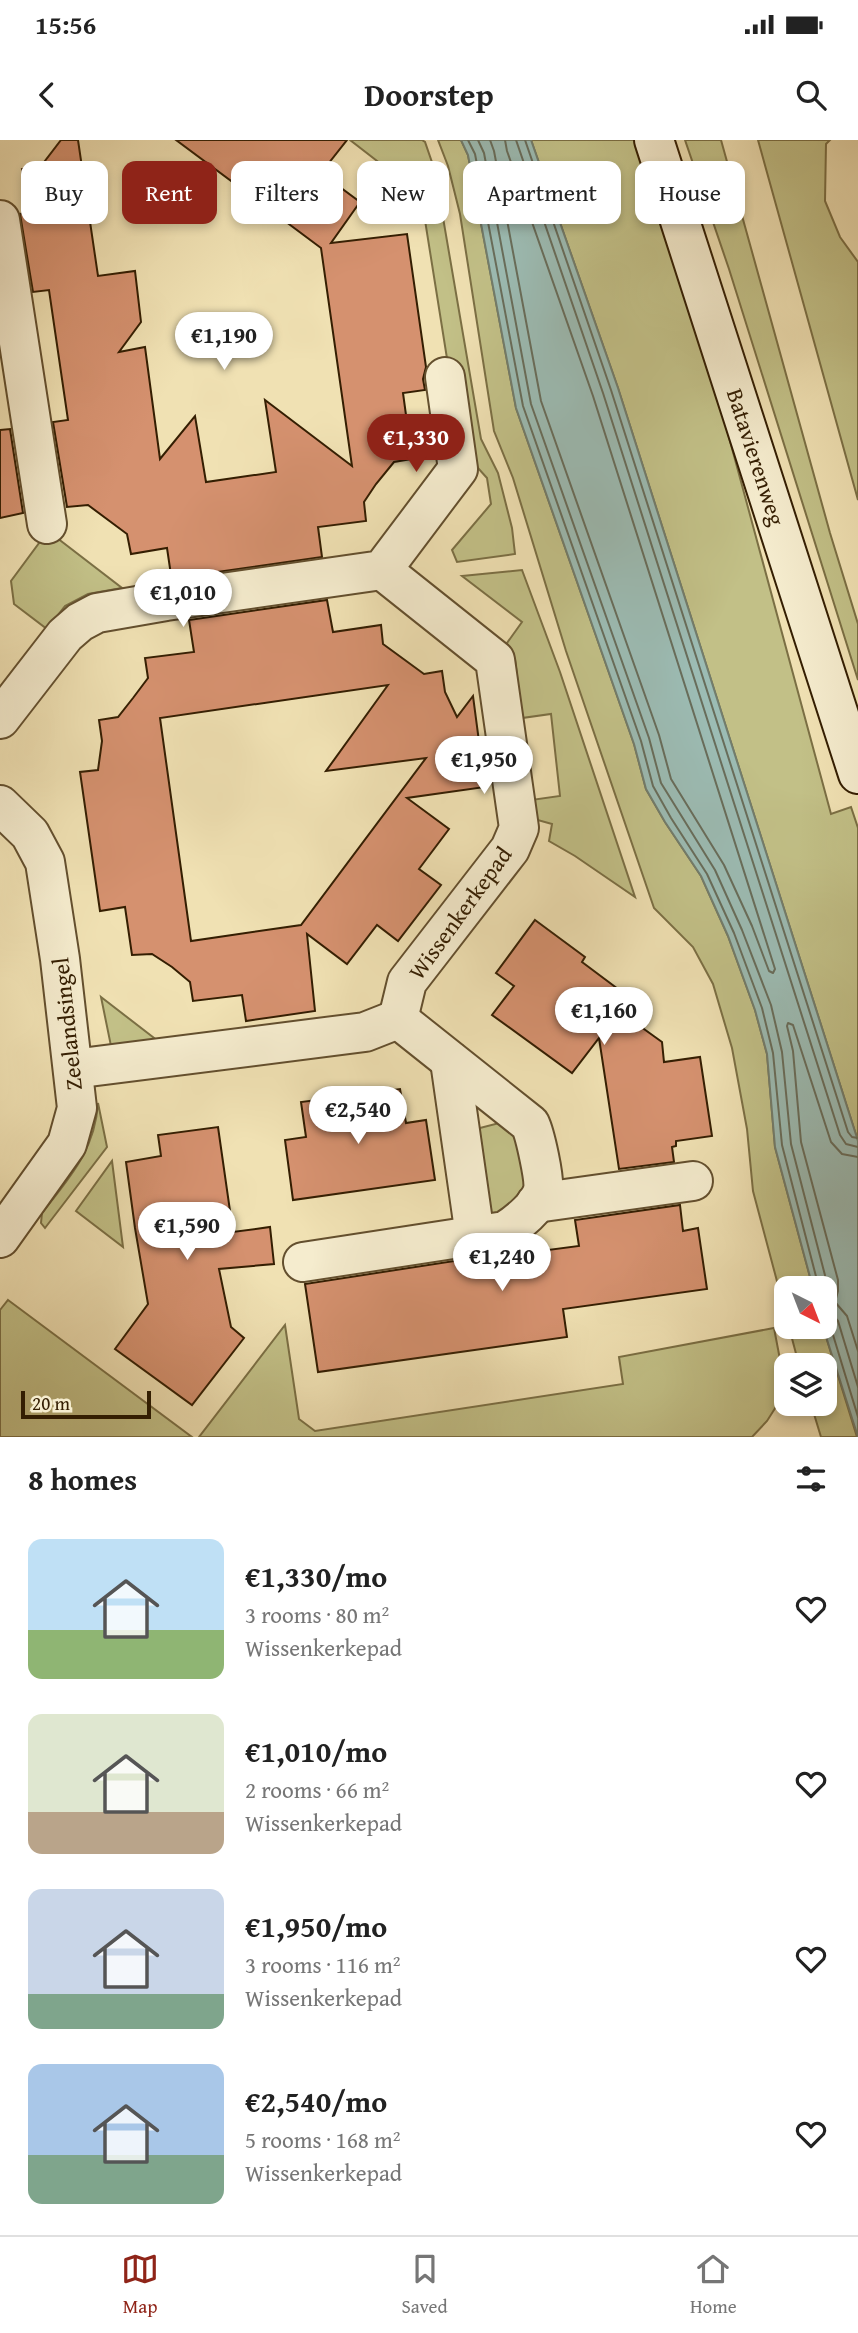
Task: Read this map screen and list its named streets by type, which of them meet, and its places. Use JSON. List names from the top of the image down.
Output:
{
  "streets": {
    "street": ["Batavierenweg", "Wissenkerkepad", "Zeelandsingel"]
  },
  "scale_bar": "20 m",
  "north": "bottom right",
  "page": {
    "status": "15:56",
    "header": "Doorstep",
    "chip": [
      "Buy",
      "Rent",
      "Filters",
      "New",
      "Apartment",
      "House"
    ],
    "price": [
      "€1,190",
      "€1,330",
      "€1,010",
      "€1,950",
      "€1,160",
      "€2,540",
      "€1,590",
      "€1,240"
    ],
    "scale": "20 m",
    "heading": "8 homes",
    "list": [
      {
        "name": "€1,330/mo",
        "note": "3 rooms · 80 m² · Wissenkerkepad"
      },
      {
        "name": "€1,010/mo",
        "note": "2 rooms · 66 m² · Wissenkerkepad"
      },
      {
        "name": "€1,950/mo",
        "note": "3 rooms · 116 m² · Wissenkerkepad"
      },
      {
        "name": "€2,540/mo",
        "note": "5 rooms · 168 m² · Wissenkerkepad"
      }
    ],
    "tabs": ["Map", "Saved", "Home"]
  }
}
